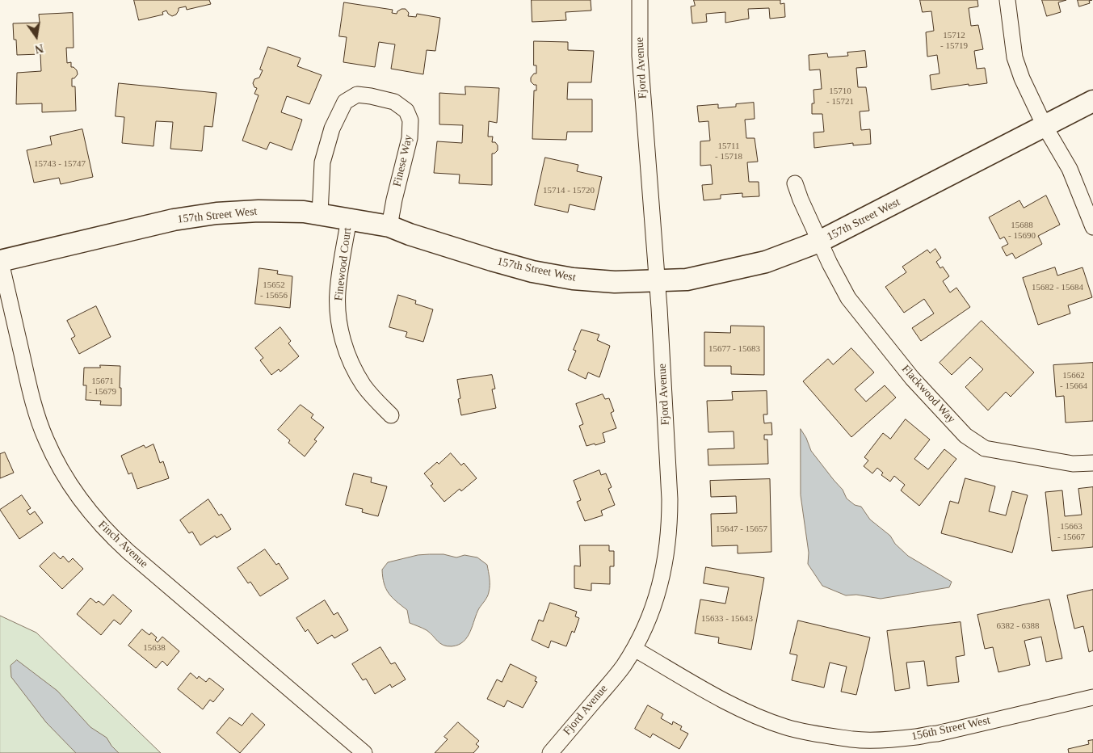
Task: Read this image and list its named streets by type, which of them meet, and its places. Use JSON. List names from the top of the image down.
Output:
{
  "streets": {
    "street": [
      "Fjord Avenue",
      "Finese Way",
      "157th Street West",
      "Finewood Court",
      "Flackwood Way",
      "Finch Avenue",
      "156th Street West"
    ]
  },
  "crossings": [
    ["Fjord Avenue", "157th Street West"],
    ["Fjord Avenue", "156th Street West"],
    ["Finese Way", "157th Street West"],
    ["157th Street West", "Finewood Court"],
    ["157th Street West", "Flackwood Way"],
    ["157th Street West", "Finch Avenue"]
  ],
  "house_numbers": [
    "15712 - 15719",
    "15710 - 15721",
    "15711 - 15718",
    "15743 - 15747",
    "15714 - 15720",
    "15688 - 15690",
    "15652 - 15656",
    "15682 - 15684",
    "15677 - 15683",
    "15662 - 15664",
    "15671 - 15679",
    "15663 - 15667",
    "15647 - 15657",
    "15633 - 15643",
    "6382 - 6388",
    "15638"
  ],
  "north": "bottom"
}
